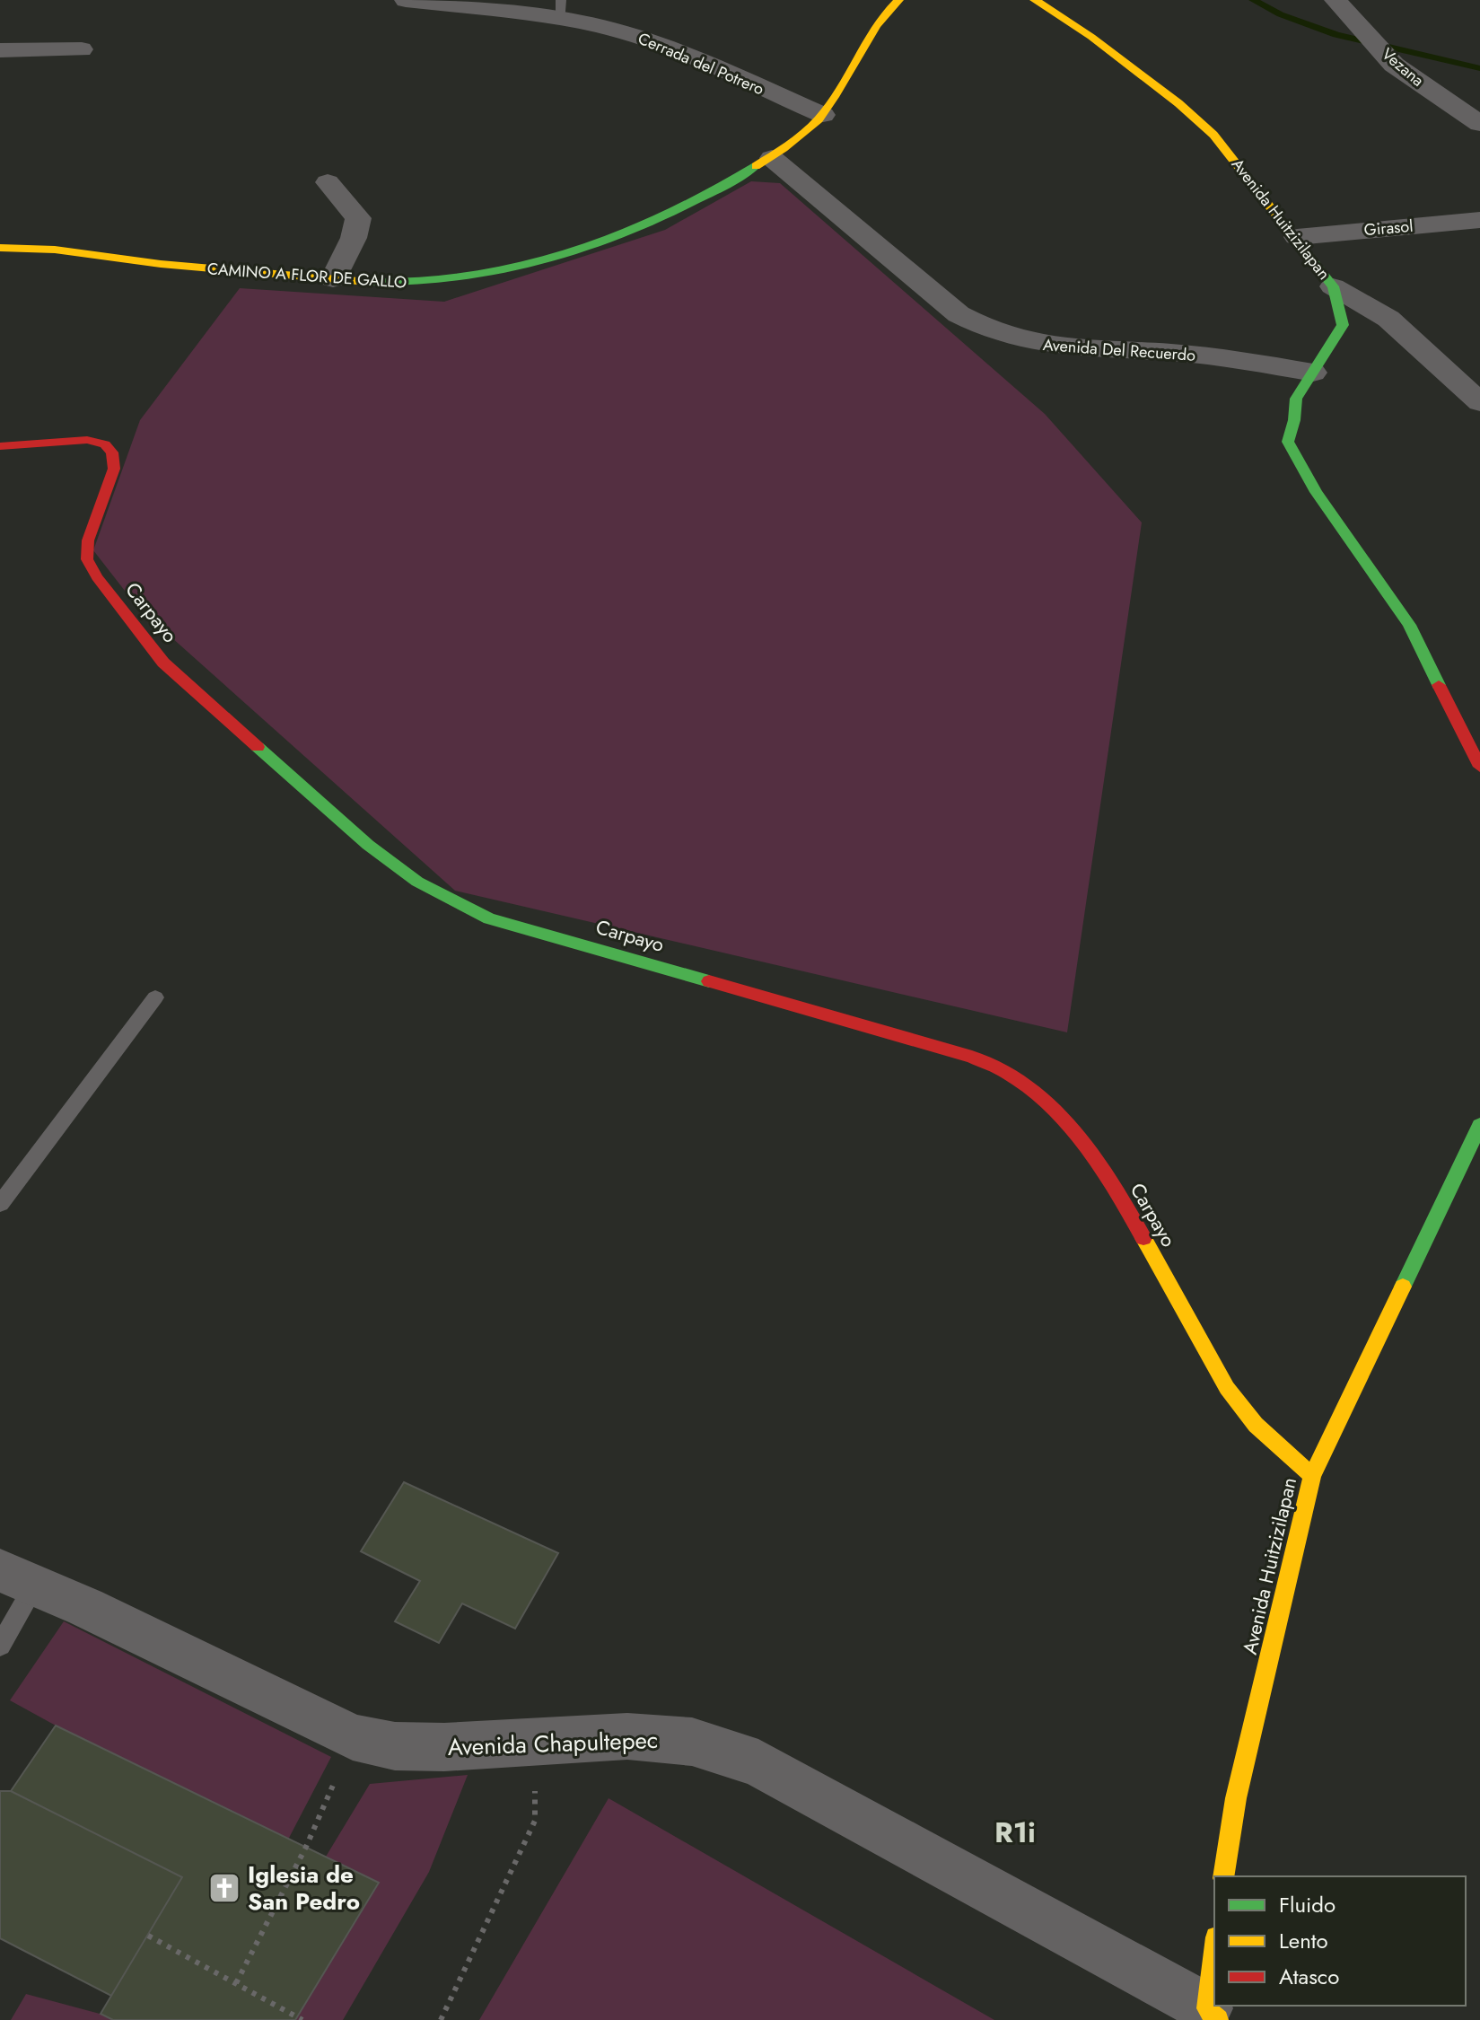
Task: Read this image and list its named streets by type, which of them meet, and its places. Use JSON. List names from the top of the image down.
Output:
{
  "streets": {
    "street": [
      "Cerrada del Potrero",
      "Vezana",
      "Avenida Huitzizilapan",
      "Girasol",
      "CAMINO A FLOR DE GALLO",
      "Avenida Del Recuerdo",
      "Carpayo",
      "Avenida Chapultepec"
    ]
  },
  "crossings": [
    ["Cerrada del Potrero", "CAMINO A FLOR DE GALLO"],
    ["Avenida Huitzizilapan", "Girasol"],
    ["Avenida Huitzizilapan", "Avenida Del Recuerdo"],
    ["Avenida Huitzizilapan", "Carpayo"],
    ["CAMINO A FLOR DE GALLO", "Avenida Del Recuerdo"]
  ],
  "districts": ["R1i"],
  "places": {
    "church": ["Iglesia de San Pedro"]
  },
  "legend": ["Fluido", "Lento", "Atasco"]
}
